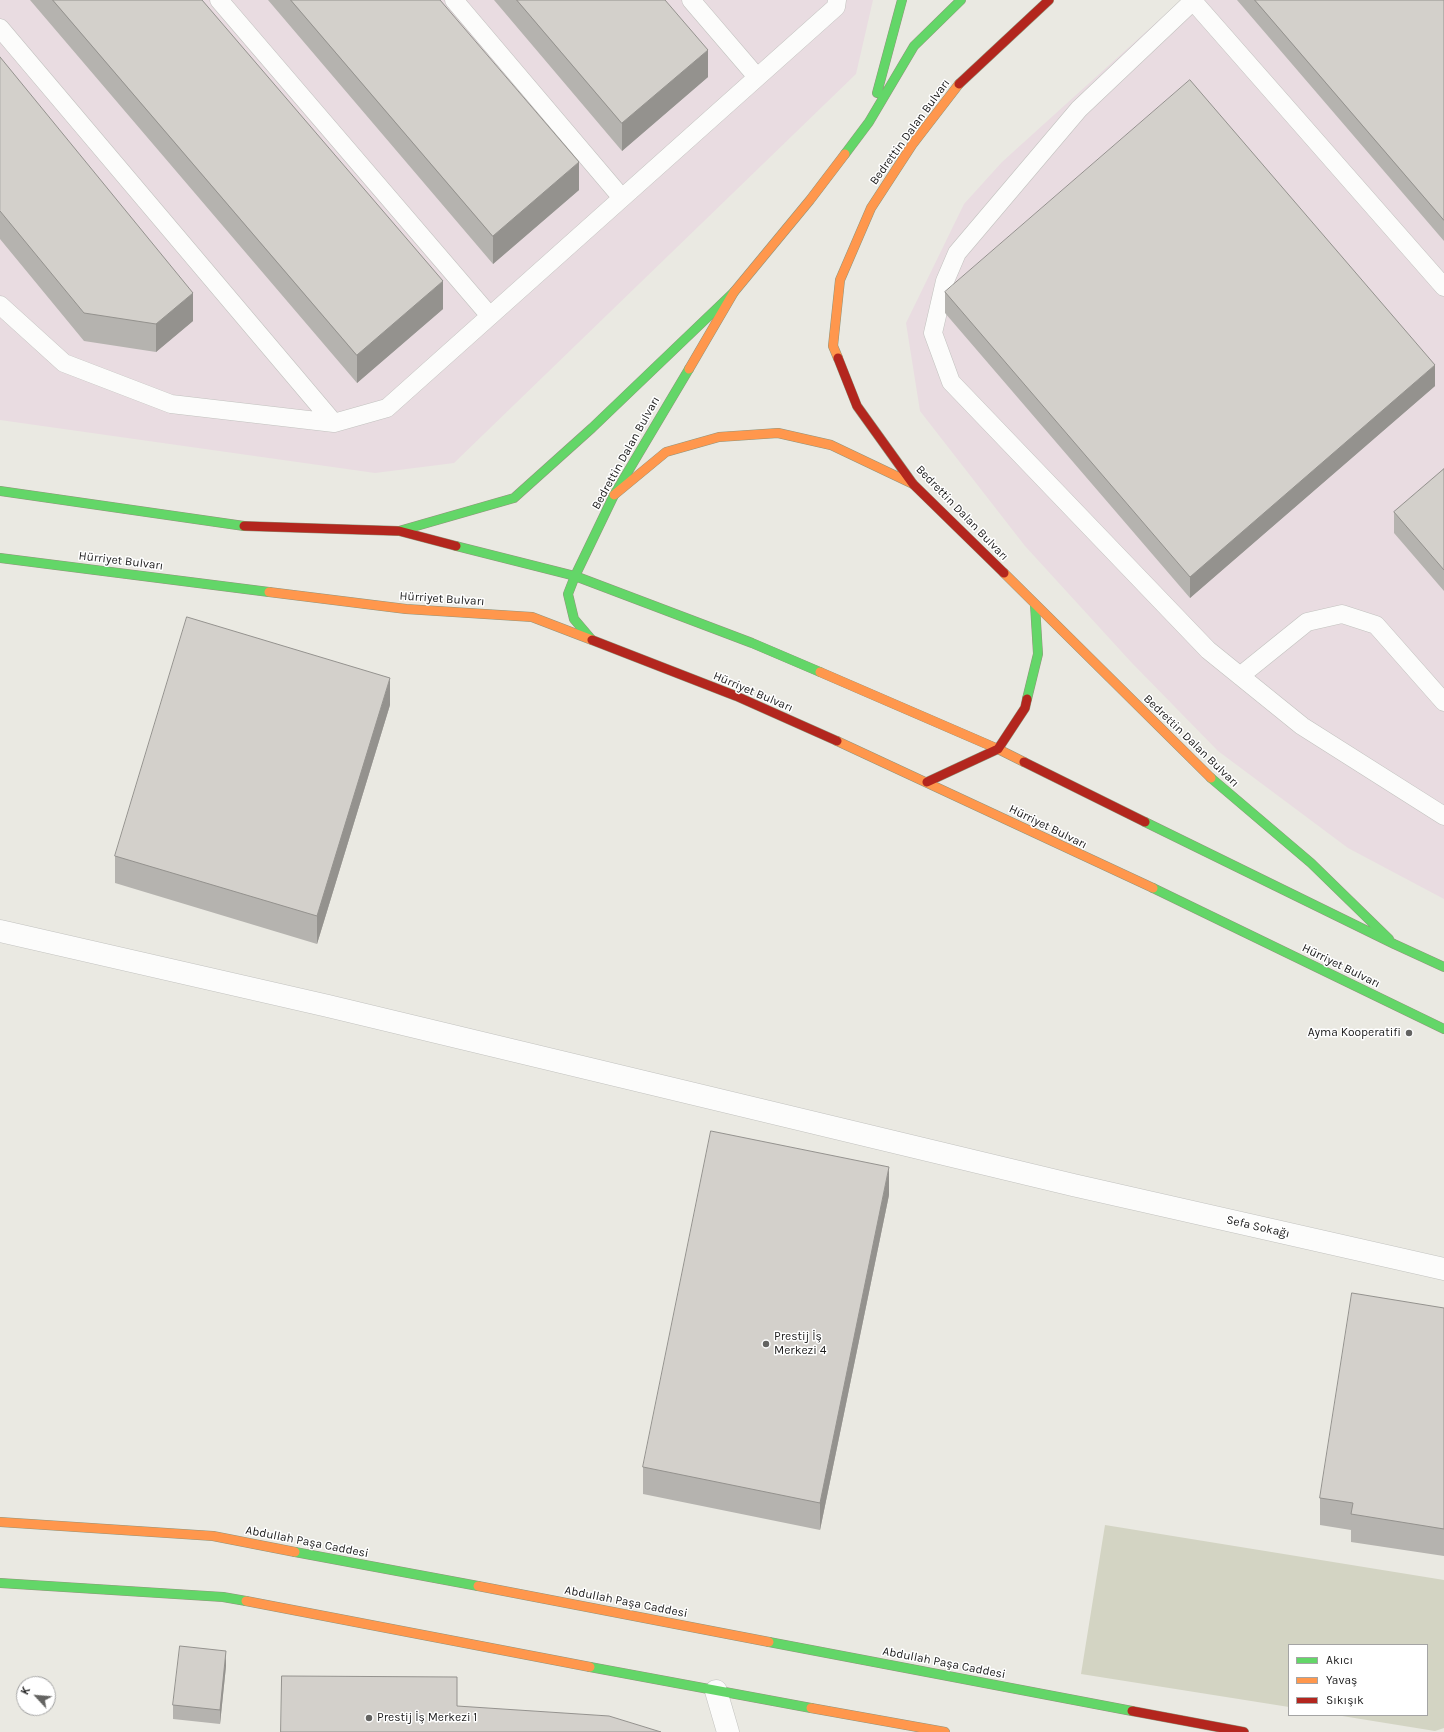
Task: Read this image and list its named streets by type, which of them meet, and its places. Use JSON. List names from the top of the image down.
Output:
{
  "streets": {
    "main road": ["Bedrettin Dalan Bulvarı", "Hürriyet Bulvarı", "Abdullah Paşa Caddesi"],
    "street": ["Sefa Sokağı"]
  },
  "crossings": [
    ["Bedrettin Dalan Bulvarı", "Hürriyet Bulvarı"]
  ],
  "places": ["Ayma Kooperatifi", "Prestij İş Merkezi 4", "Prestij İş Merkezi 1"],
  "legend": ["Akıcı", "Yavaş", "Sıkışık"],
  "north": "top left"
}
